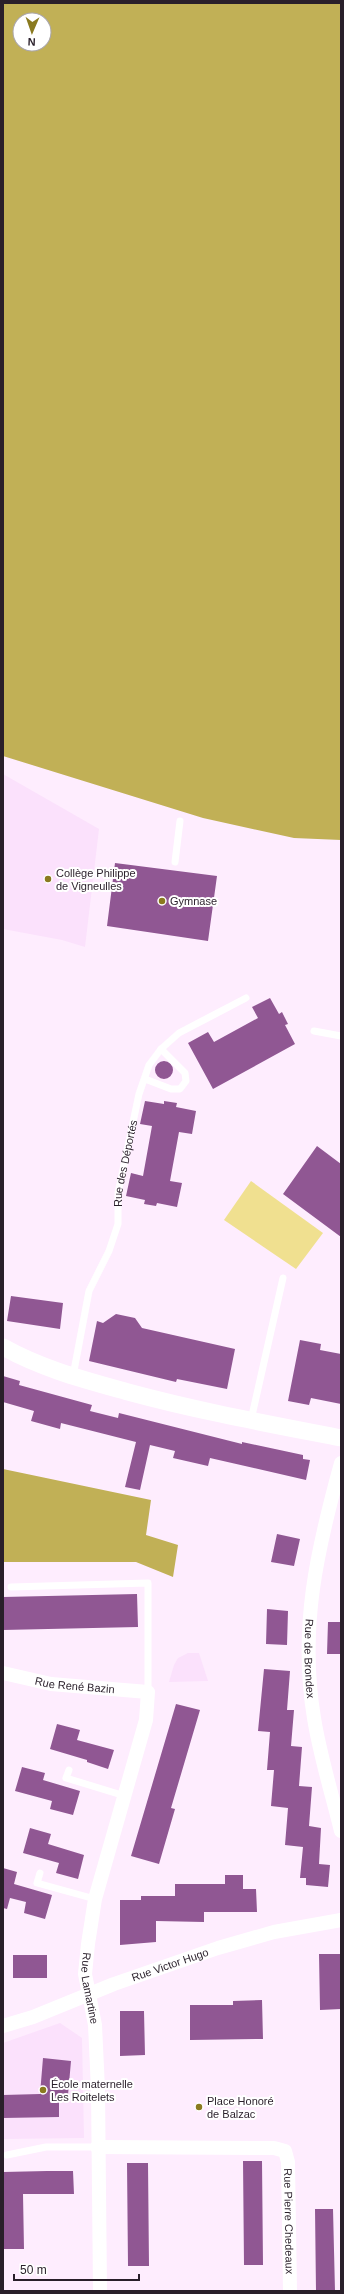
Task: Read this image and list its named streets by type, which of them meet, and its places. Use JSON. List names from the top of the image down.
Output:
{
  "streets": {
    "street": [
      "Rue de Brondex",
      "Rue René Bazin",
      "Rue Victor Hugo",
      "Rue Lamartine",
      "Rue Pierre Chedeaux"
    ],
    "lane": ["Rue des Déportés"]
  },
  "crossings": [
    ["Rue René Bazin", "Rue Lamartine"],
    ["Rue Victor Hugo", "Rue Lamartine"],
    ["Rue Lamartine", "Rue Pierre Chedeaux"]
  ],
  "places": [
    "Collège Philippe de Vigneulles",
    "Gymnase",
    "École maternelle Les Roitelets",
    "Place Honoré de Balzac"
  ],
  "scale_bar": "50 m",
  "north": "bottom"
}
